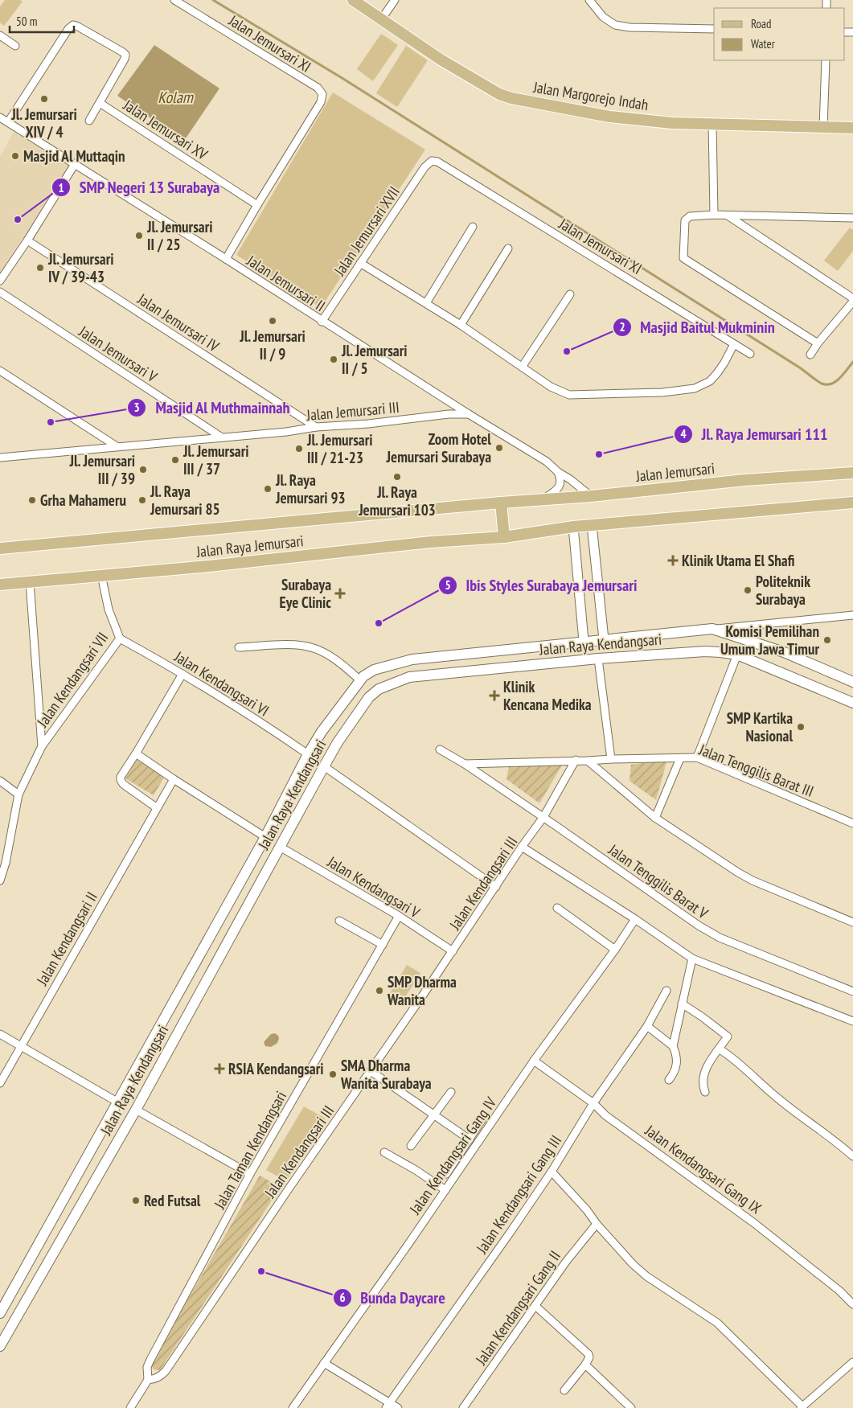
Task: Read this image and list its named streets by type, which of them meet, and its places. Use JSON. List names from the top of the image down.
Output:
{
  "streets": {
    "main road": [
      "Jalan Margorejo Indah",
      "Jalan Jemursari",
      "Jalan Raya Jemursari",
      "Jalan Raya Kendangsari"
    ],
    "street": [
      "Jalan Jemursari XI",
      "Jalan Jemursari XV",
      "Jalan Jemursari XVII",
      "Jalan Jemursari II",
      "Jalan Jemursari IV",
      "Jalan Jemursari V",
      "Jalan Jemursari III",
      "Jalan Kendangsari VII",
      "Jalan Kendangsari VI",
      "Jalan Tenggilis Barat III",
      "Jalan Tenggilis Barat V",
      "Jalan Kendangsari III",
      "Jalan Kendangsari V",
      "Jalan Kendangsari II",
      "Jalan Taman Kendangsari",
      "Jalan Kendangsari Gang IV",
      "Jalan Kendangsari Gang IX",
      "Jalan Kendangsari Gang III",
      "Jalan Kendangsari Gang II"
    ]
  },
  "crossings": [
    ["Jalan Jemursari XI", "Jalan Jemursari XV"],
    ["Jalan Jemursari XI", "Jalan Jemursari XVII"],
    ["Jalan Jemursari XVII", "Jalan Jemursari II"],
    ["Jalan Jemursari II", "Jalan Jemursari III"],
    ["Jalan Jemursari II", "Jalan Jemursari"],
    ["Jalan Jemursari IV", "Jalan Jemursari III"],
    ["Jalan Jemursari V", "Jalan Jemursari III"],
    ["Jalan Jemursari", "Jalan Raya Jemursari"],
    ["Jalan Raya Jemursari", "Jalan Kendangsari VII"],
    ["Jalan Raya Kendangsari", "Jalan Kendangsari VI"],
    ["Jalan Raya Kendangsari", "Jalan Kendangsari V"],
    ["Jalan Kendangsari VII", "Jalan Kendangsari VI"],
    ["Jalan Tenggilis Barat III", "Jalan Tenggilis Barat V"],
    ["Jalan Tenggilis Barat III", "Jalan Kendangsari III"],
    ["Jalan Tenggilis Barat V", "Jalan Kendangsari III"],
    ["Jalan Kendangsari III", "Jalan Kendangsari V"],
    ["Jalan Kendangsari III", "Jalan Taman Kendangsari"],
    ["Jalan Kendangsari V", "Jalan Taman Kendangsari"],
    ["Jalan Kendangsari Gang IV", "Jalan Kendangsari Gang IX"],
    ["Jalan Kendangsari Gang IX", "Jalan Kendangsari Gang III"]
  ],
  "water": ["Kolam"],
  "places": {
    "other": [
      "Jl. Jemursari XIV / 4",
      "Masjid Al Muttaqin",
      "SMP Negeri 13 Surabaya",
      "Jl. Jemursari II / 25",
      "Jl. Jemursari IV / 39-43",
      "Jl. Jemursari II / 9",
      "Masjid Baitul Mukminin",
      "Jl. Jemursari II / 5",
      "Masjid Al Muthmainnah",
      "Zoom Hotel Jemursari Surabaya",
      "Jl. Jemursari III / 21-23",
      "Jl. Raya Jemursari 111",
      "Jl. Jemursari III / 37",
      "Jl. Jemursari III / 39",
      "Jl. Raya Jemursari 103",
      "Jl. Raya Jemursari 93",
      "Grha Mahameru",
      "Jl. Raya Jemursari 85",
      "Politeknik Surabaya",
      "Ibis Styles Surabaya Jemursari",
      "Komisi Pemilihan Umum Jawa Timur",
      "SMP Kartika Nasional",
      "SMP Dharma Wanita",
      "SMA Dharma Wanita Surabaya",
      "Red Futsal",
      "Bunda Daycare"
    ],
    "health": [
      "Klinik Utama El Shafi",
      "Surabaya Eye Clinic",
      "Klinik Kencana Medika",
      "RSIA Kendangsari"
    ]
  },
  "legend": ["Road", "Water"],
  "scale_bar": "50 m"
}
